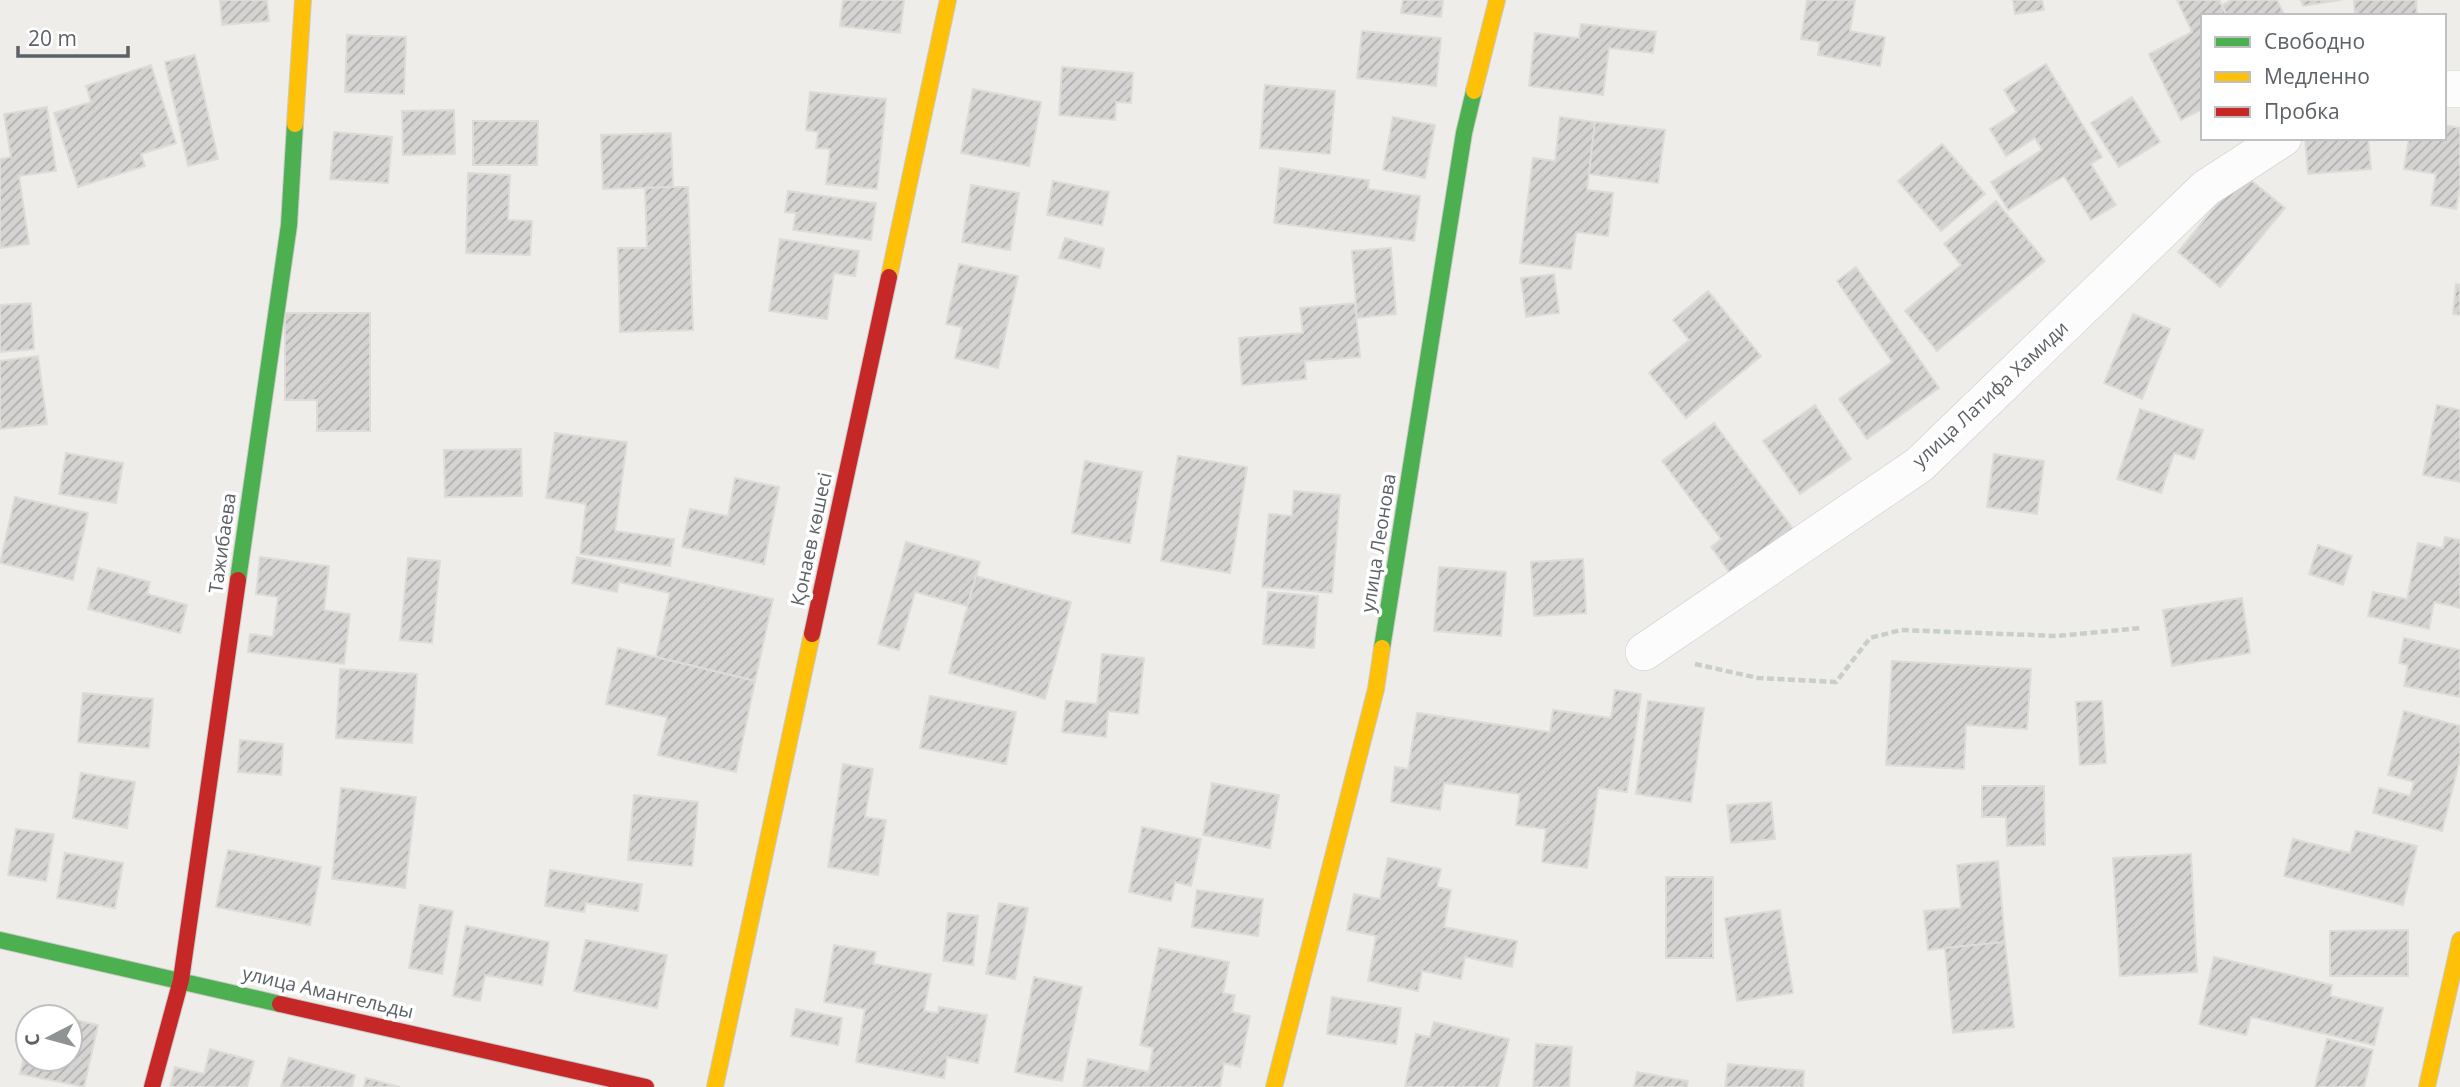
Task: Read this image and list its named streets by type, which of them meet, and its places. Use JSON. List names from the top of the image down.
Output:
{
  "streets": {
    "street": [
      "улица Латифа Хамиди",
      "Қонаев көшесі",
      "Тажибаева",
      "улица Леонова",
      "улица Амангельды"
    ]
  },
  "crossings": [
    ["Тажибаева", "улица Амангельды"]
  ],
  "legend": ["Свободно", "Медленно", "Пробка"],
  "scale_bar": "20 m",
  "north": "left"
}
